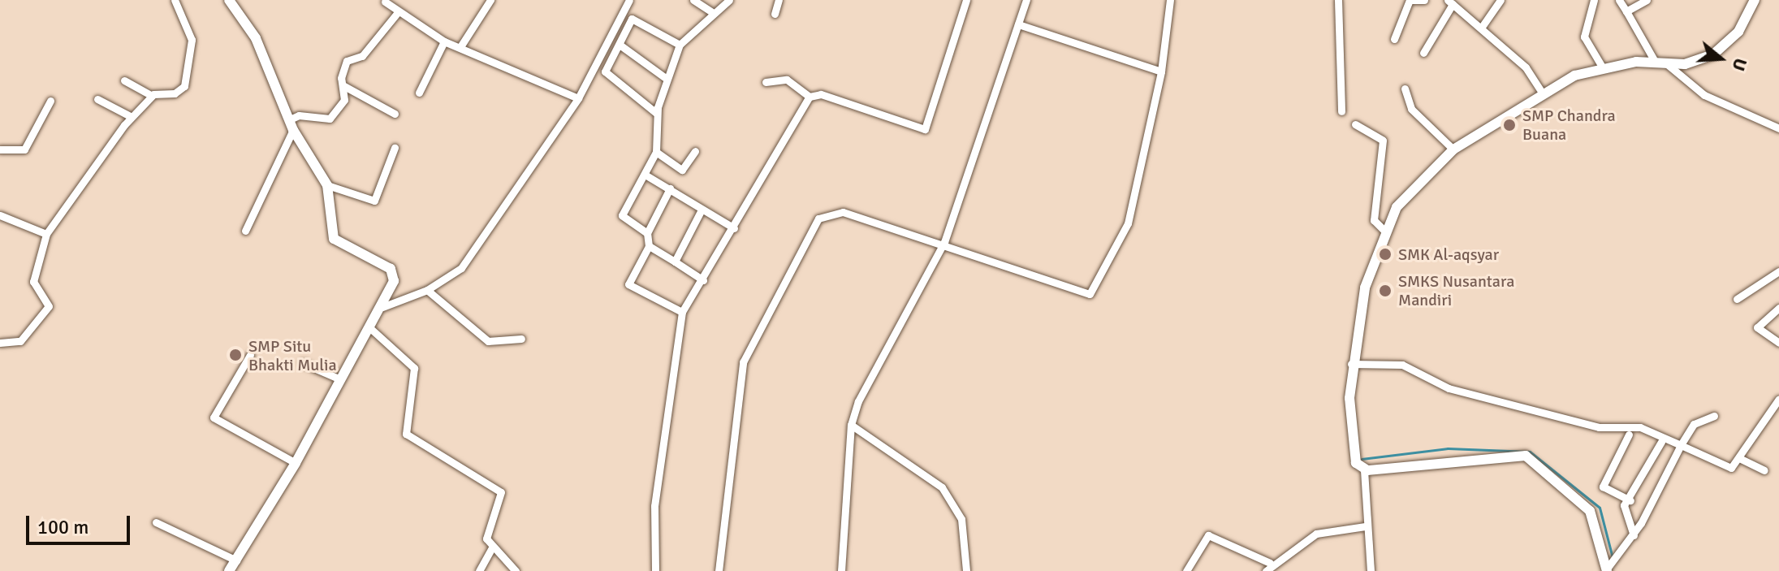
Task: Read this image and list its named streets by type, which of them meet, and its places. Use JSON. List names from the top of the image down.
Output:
{
  "places": [
    "SMP Chandra Buana",
    "SMK Al-aqsyar",
    "SMKS Nusantara Mandiri",
    "SMP Situ Bhakti Mulia"
  ],
  "scale_bar": "100 m",
  "north": "right"
}
